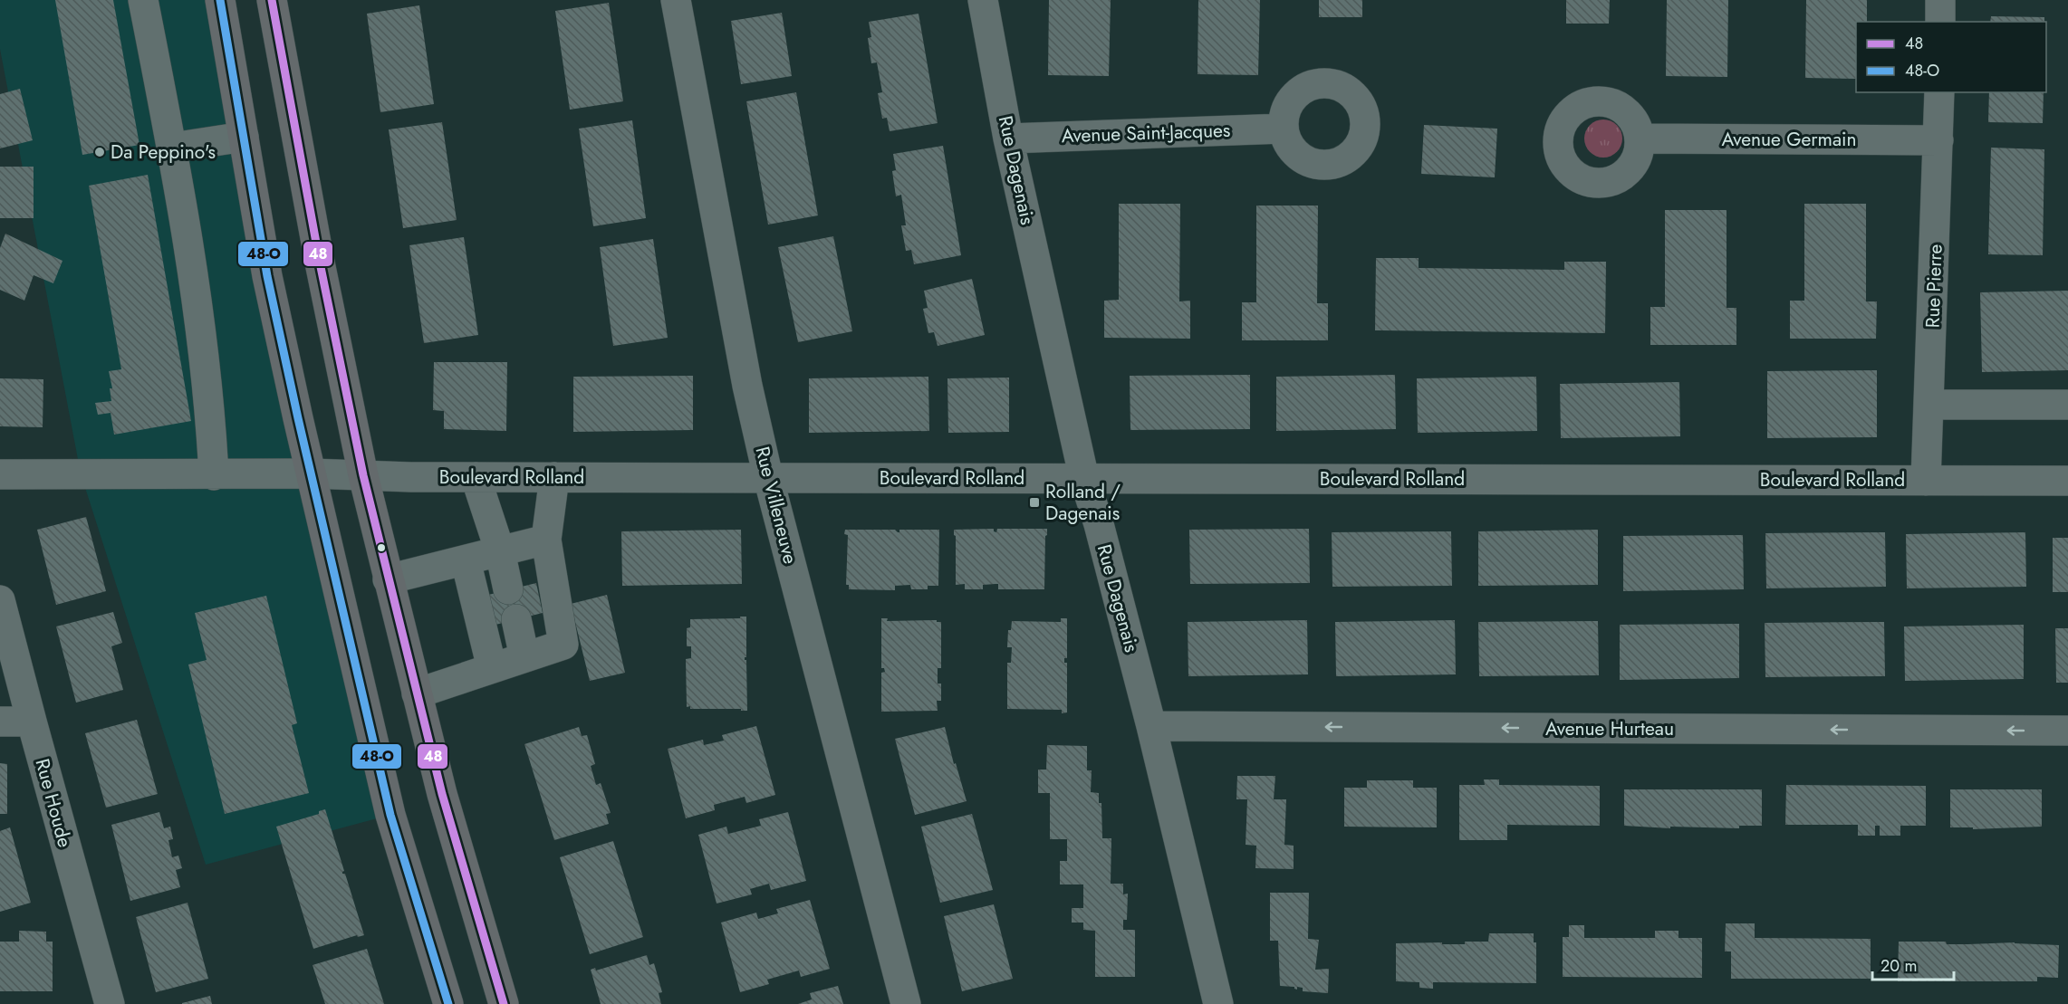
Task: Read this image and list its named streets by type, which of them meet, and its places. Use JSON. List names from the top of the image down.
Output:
{
  "streets": {
    "street": [
      "Avenue Saint-Jacques",
      "Avenue Germain",
      "Rue Dagenais",
      "Rue Pierre",
      "Boulevard Rolland",
      "Rue Villeneuve",
      "Avenue Hurteau",
      "Rue Houde"
    ]
  },
  "crossings": [
    ["Avenue Saint-Jacques", "Rue Dagenais"],
    ["Avenue Germain", "Rue Pierre"],
    ["Rue Dagenais", "Boulevard Rolland"],
    ["Rue Dagenais", "Avenue Hurteau"],
    ["Rue Pierre", "Boulevard Rolland"],
    ["Boulevard Rolland", "Rue Villeneuve"]
  ],
  "one_way": ["Avenue Hurteau"],
  "places": {
    "other": ["Da Peppino's"],
    "transit": ["Rolland / Dagenais"]
  },
  "lines": ["transit line 48", "transit line 48-O"],
  "legend": ["48", "48-O"],
  "scale_bar": "20 m"
}
